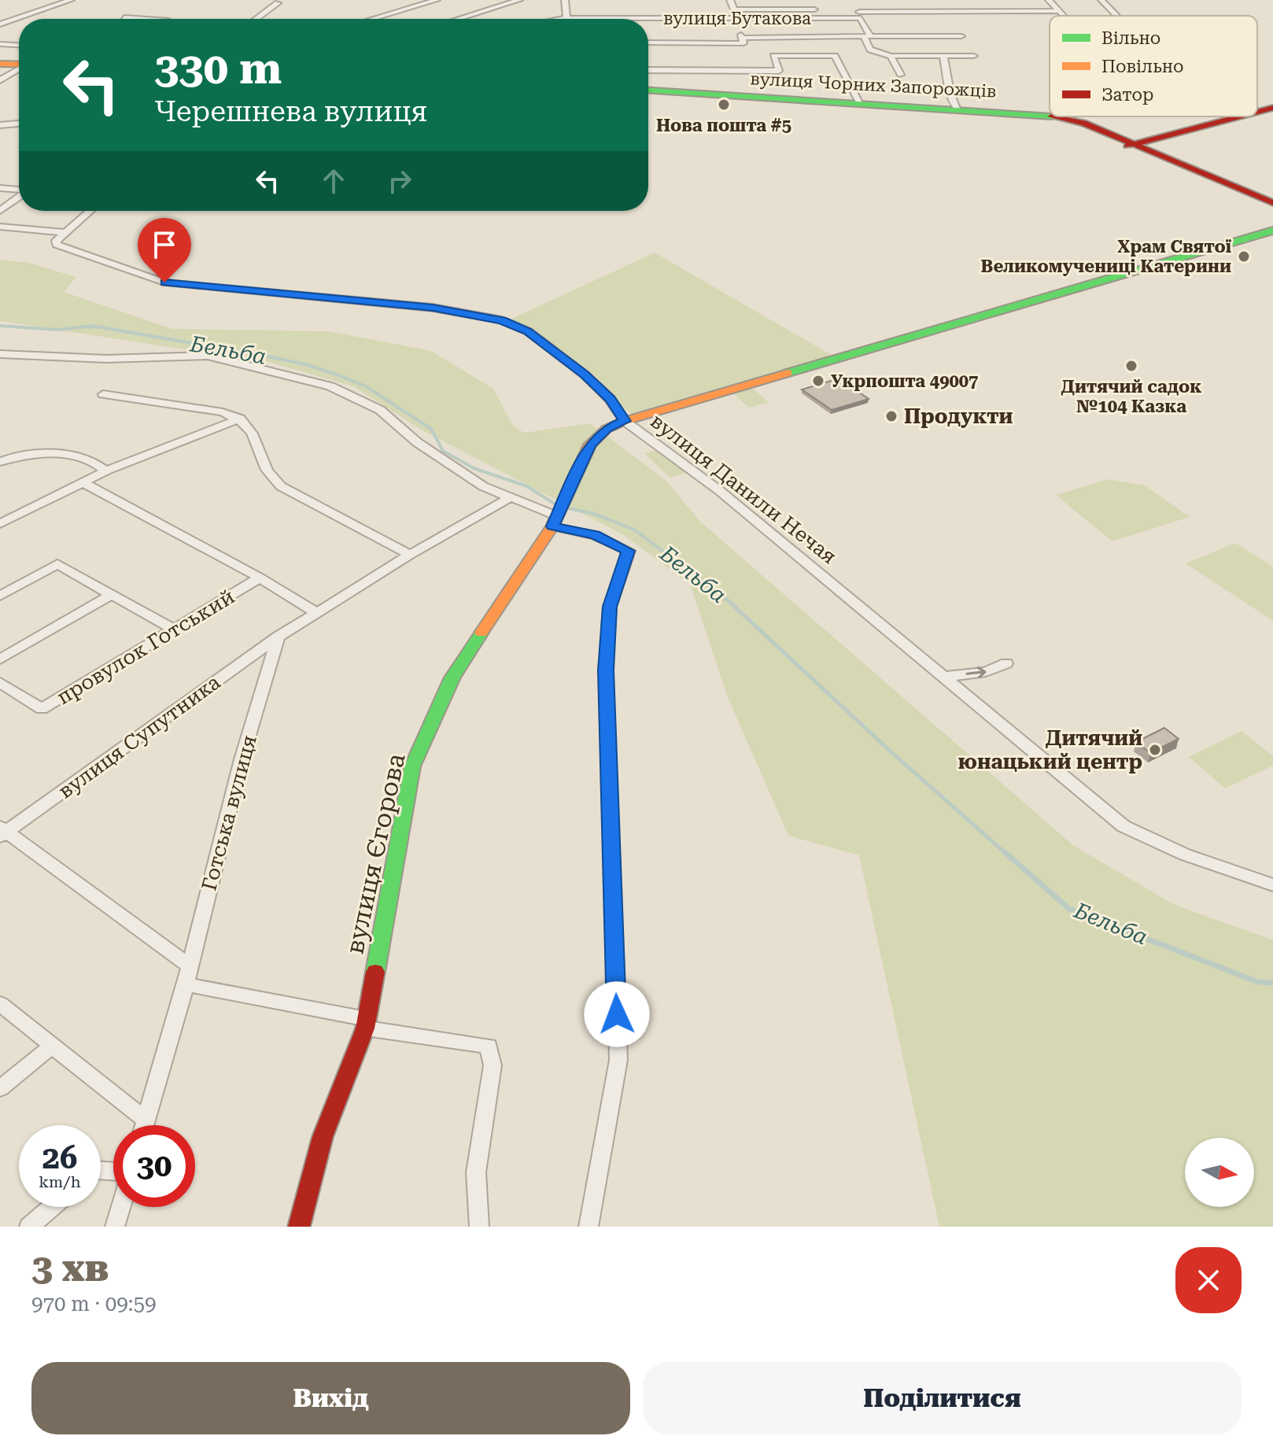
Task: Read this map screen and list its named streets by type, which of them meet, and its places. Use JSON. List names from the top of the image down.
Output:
{
  "streets": {
    "street": [
      "вулиця Бутакова",
      "вулиця Чорних Запорожців",
      "вулиця Данили Нечая",
      "провулок Готський",
      "вулиця Супутника",
      "Готська вулиця",
      "вулиця Єгорова"
    ]
  },
  "crossings": [
    ["вулиця Данили Нечая", "вулиця Єгорова"],
    ["вулиця Супутника", "Готська вулиця"]
  ],
  "water": ["Бельба"],
  "places": [
    "Нова пошта #5",
    "Храм Святої Великомучениці Катерини",
    "Дитячий садок №104 Казка",
    "Укрпошта 49007",
    "Продукти",
    "Дитячий юнацький центр"
  ],
  "legend": ["Вільно", "Повільно", "Затор"],
  "north": "right",
  "page": {
    "turn": ["330 m", "Черешнева вулиця"],
    "speed": "26 km/h",
    "limit": "30",
    "heading": ["3 хв", "970 m · 09:59"],
    "buttons": ["Вихід", "Поділитися"]
  }
}
